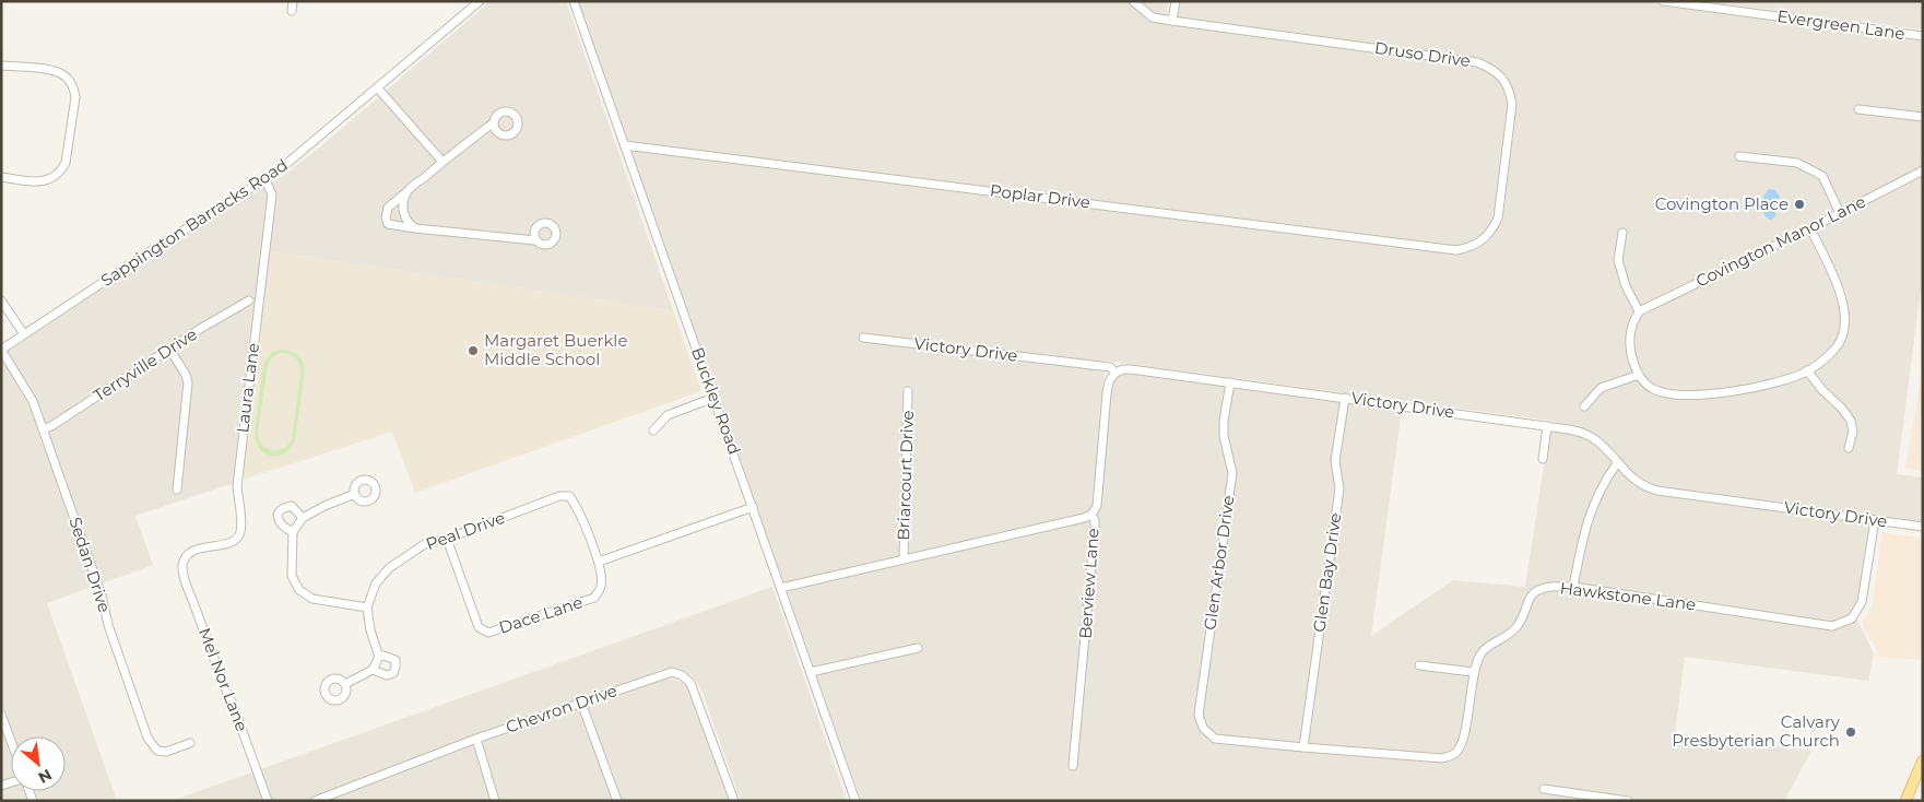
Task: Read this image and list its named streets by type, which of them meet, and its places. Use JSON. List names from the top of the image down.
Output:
{
  "streets": {
    "street": [
      "Evergreen Lane",
      "Druso Drive",
      "Poplar Drive",
      "Sappington Barracks Road",
      "Covington Manor Lane",
      "Victory Drive",
      "Terryville Drive",
      "Laura Lane",
      "Buckley Road",
      "Briarcourt Drive",
      "Peal Drive",
      "Glen Arbor Drive",
      "Sedan Drive",
      "Glen Bay Drive",
      "Berview Lane",
      "Hawkstone Lane",
      "Dace Lane",
      "Mel Nor Lane",
      "Chevron Drive"
    ]
  },
  "crossings": [
    ["Druso Drive", "Poplar Drive"],
    ["Poplar Drive", "Buckley Road"],
    ["Sappington Barracks Road", "Laura Lane"],
    ["Sappington Barracks Road", "Sedan Drive"],
    ["Victory Drive", "Glen Arbor Drive"],
    ["Victory Drive", "Glen Bay Drive"],
    ["Victory Drive", "Berview Lane"],
    ["Victory Drive", "Hawkstone Lane"],
    ["Terryville Drive", "Sedan Drive"],
    ["Laura Lane", "Mel Nor Lane"],
    ["Peal Drive", "Dace Lane"],
    ["Glen Arbor Drive", "Hawkstone Lane"],
    ["Glen Bay Drive", "Hawkstone Lane"]
  ],
  "places": ["Covington Place", "Margaret Buerkle Middle School", "Calvary Presbyterian Church"],
  "north": "bottom right"
}
